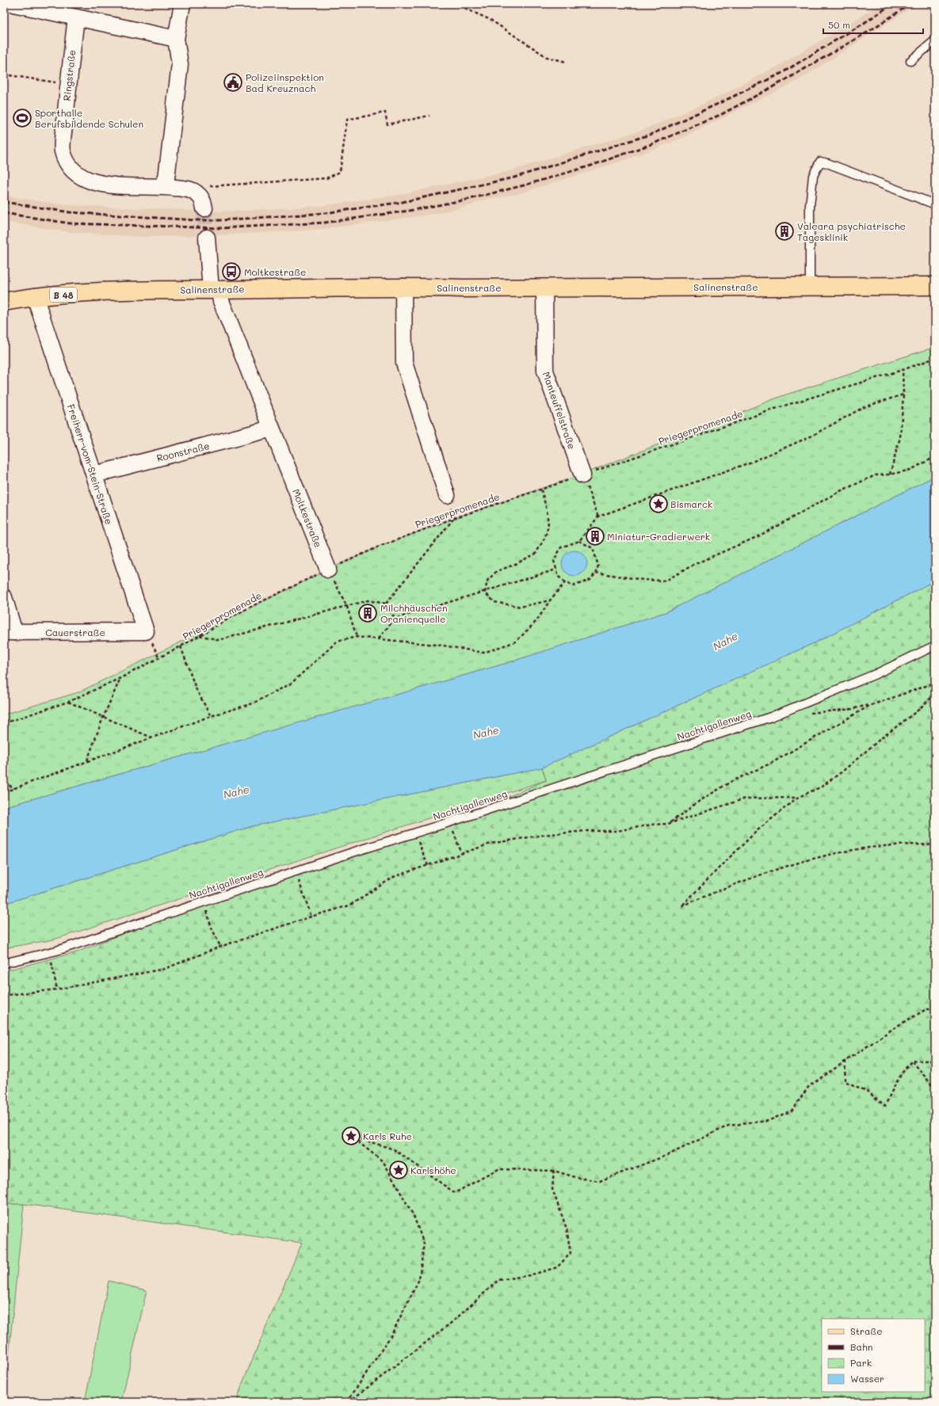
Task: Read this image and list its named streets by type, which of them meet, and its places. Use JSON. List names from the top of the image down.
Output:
{
  "streets": {
    "main road": ["Salinenstraße", "B 48"],
    "street": [
      "Ringstraße",
      "Manteuffelstraße",
      "Roonstraße",
      "Freiherr-vom-Stein-Straße",
      "Moltkestraße",
      "Cauerstraße"
    ],
    "lane": ["Nachtigallenweg"],
    "path": ["Priegerpromenade"]
  },
  "crossings": [
    ["Salinenstraße", "Manteuffelstraße"],
    ["Salinenstraße", "Freiherr-vom-Stein-Straße"],
    ["Salinenstraße", "Moltkestraße"],
    ["Manteuffelstraße", "Priegerpromenade"],
    ["Priegerpromenade", "Moltkestraße"],
    ["Roonstraße", "Freiherr-vom-Stein-Straße"],
    ["Roonstraße", "Moltkestraße"],
    ["Freiherr-vom-Stein-Straße", "Cauerstraße"]
  ],
  "water": ["Nahe"],
  "places": {
    "public building": ["Polizeiinspektion Bad Kreuznach"],
    "sports": ["Sporthalle Berufsbildende Schulen"],
    "building": ["Valeara psychiatrische Tagesklinik", "Miniatur-Gradierwerk", "Milchhäuschen Oranienquelle"],
    "bus stop": ["Moltkestraße"],
    "place": ["Bismarck", "Karls Ruhe", "Karlshöhe"]
  },
  "legend": [
    "Straße",
    "Bahn",
    "Park",
    "Wasser"
  ],
  "scale_bar": "50 m"
}
